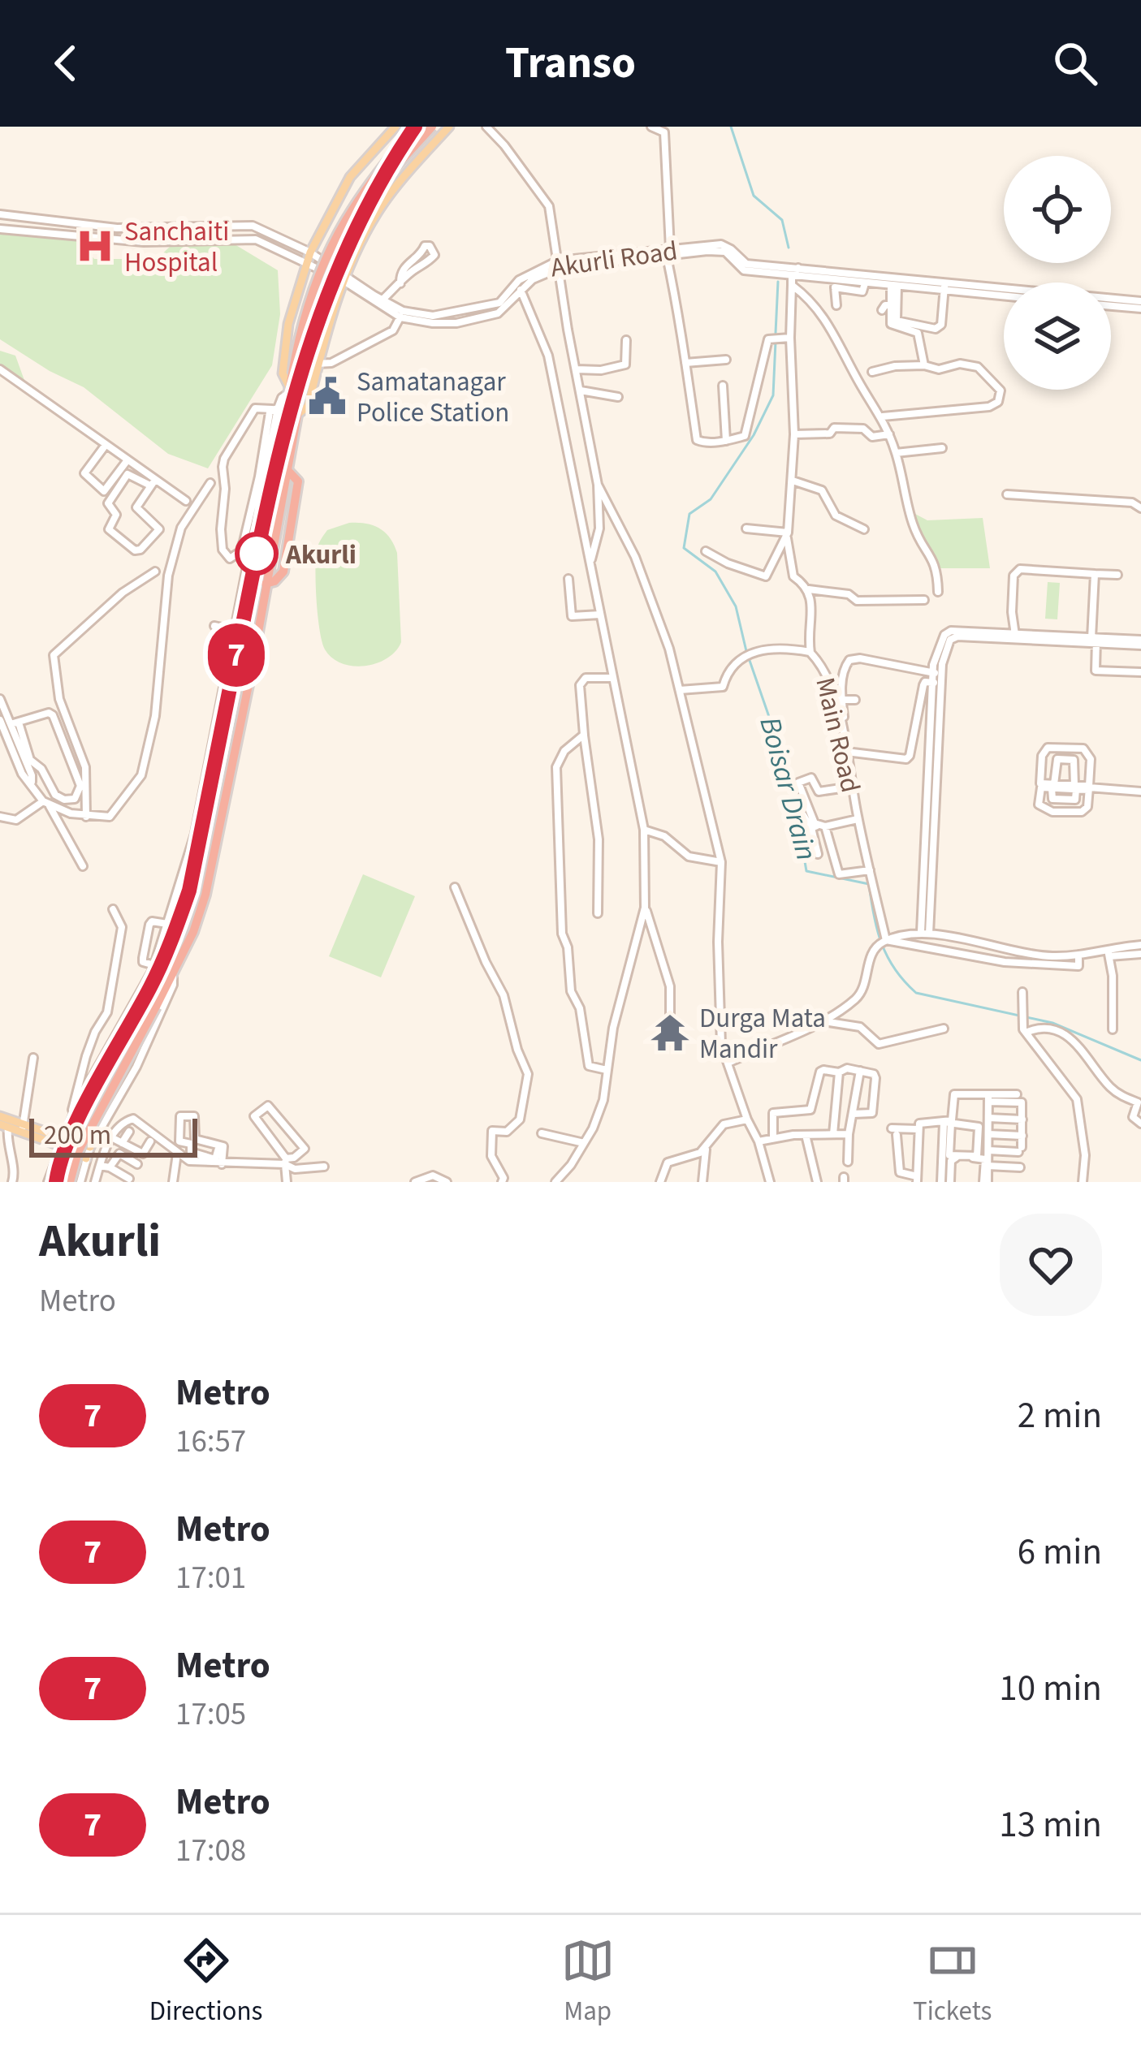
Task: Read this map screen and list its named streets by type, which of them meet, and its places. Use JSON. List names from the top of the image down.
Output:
{
  "streets": {
    "street": ["Akurli Road", "Main Road"]
  },
  "water": ["Boisar Drain"],
  "places": {
    "hospital": ["Sanchaiti Hospital"],
    "public building": ["Samatanagar Police Station"],
    "other": ["Akurli"],
    "temple": ["Durga Mata Mandir"]
  },
  "lines": ["metro line 7"],
  "scale_bar": "200 m",
  "page": {
    "header": "Transo",
    "on_map": "7",
    "scale": "200 m",
    "heading": ["Akurli", "Metro"],
    "list": [
      {
        "mark": "7",
        "name": "Metro",
        "note": "16:57",
        "value": "2 min"
      },
      {
        "mark": "7",
        "name": "Metro",
        "note": "17:01",
        "value": "6 min"
      },
      {
        "mark": "7",
        "name": "Metro",
        "note": "17:05",
        "value": "10 min"
      },
      {
        "mark": "7",
        "name": "Metro",
        "note": "17:08",
        "value": "13 min"
      }
    ],
    "tabs": ["Directions", "Map", "Tickets"]
  }
}
